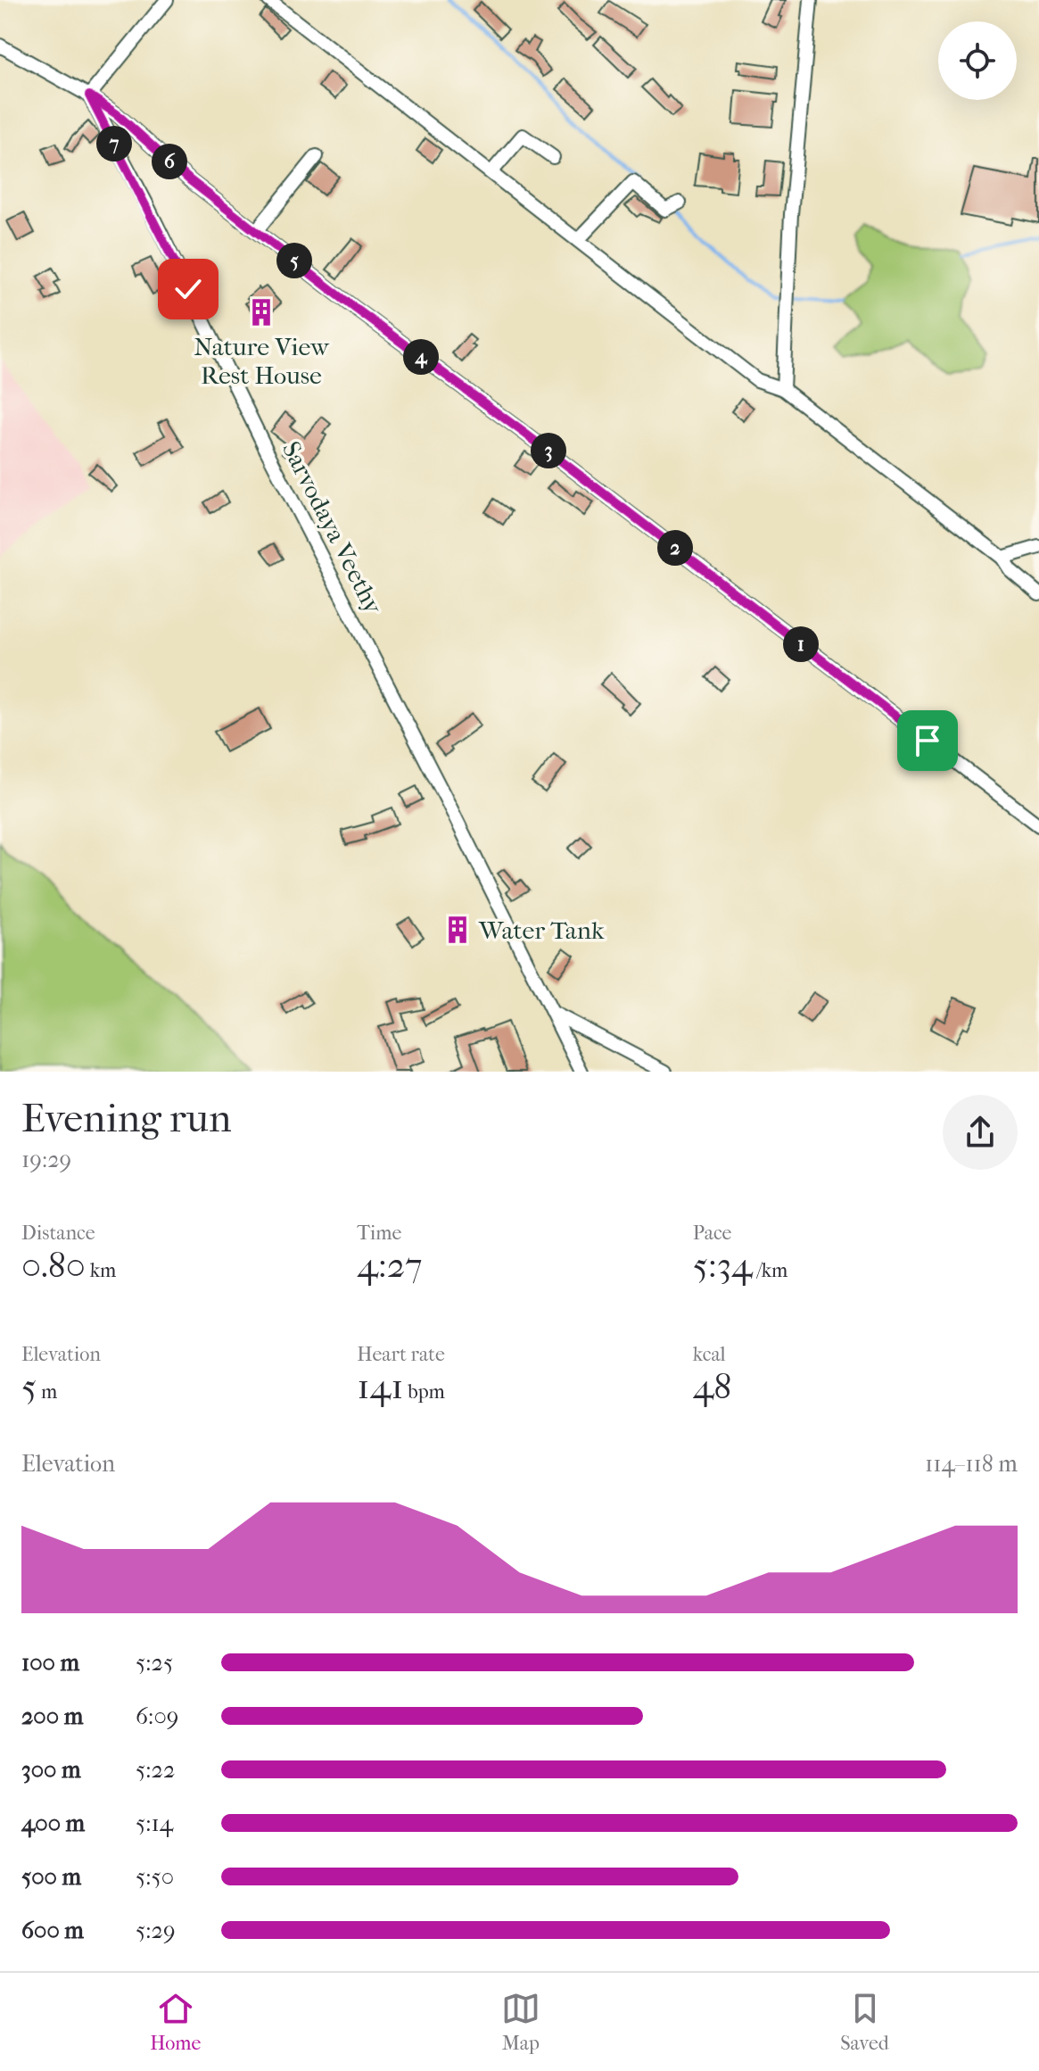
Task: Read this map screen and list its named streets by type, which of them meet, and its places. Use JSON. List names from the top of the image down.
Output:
{
  "streets": {
    "street": ["Sarvodaya Veethy"]
  },
  "places": {
    "building": ["Nature View Rest House", "Water Tank"]
  },
  "page": {
    "pins": [
      "7",
      "6",
      "5",
      "4",
      "3",
      "2",
      "1"
    ],
    "heading": ["Evening run", "19:29"],
    "stats": [
      ["Distance", "0.80 km"],
      ["Time", "4:27"],
      ["Pace", "5:34 /km"],
      ["Elevation", "5 m"],
      ["Heart rate", "141 bpm"],
      ["kcal", "48"]
    ],
    "chart": ["Elevation", "114–118 m"],
    "list": [
      {
        "name": "100 m",
        "note": "5:25"
      },
      {
        "name": "200 m",
        "note": "6:09"
      },
      {
        "name": "300 m",
        "note": "5:22"
      },
      {
        "name": "400 m",
        "note": "5:14"
      },
      {
        "name": "500 m",
        "note": "5:50"
      },
      {
        "name": "600 m",
        "note": "5:29"
      }
    ],
    "tabs": ["Home", "Map", "Saved"]
  }
}
